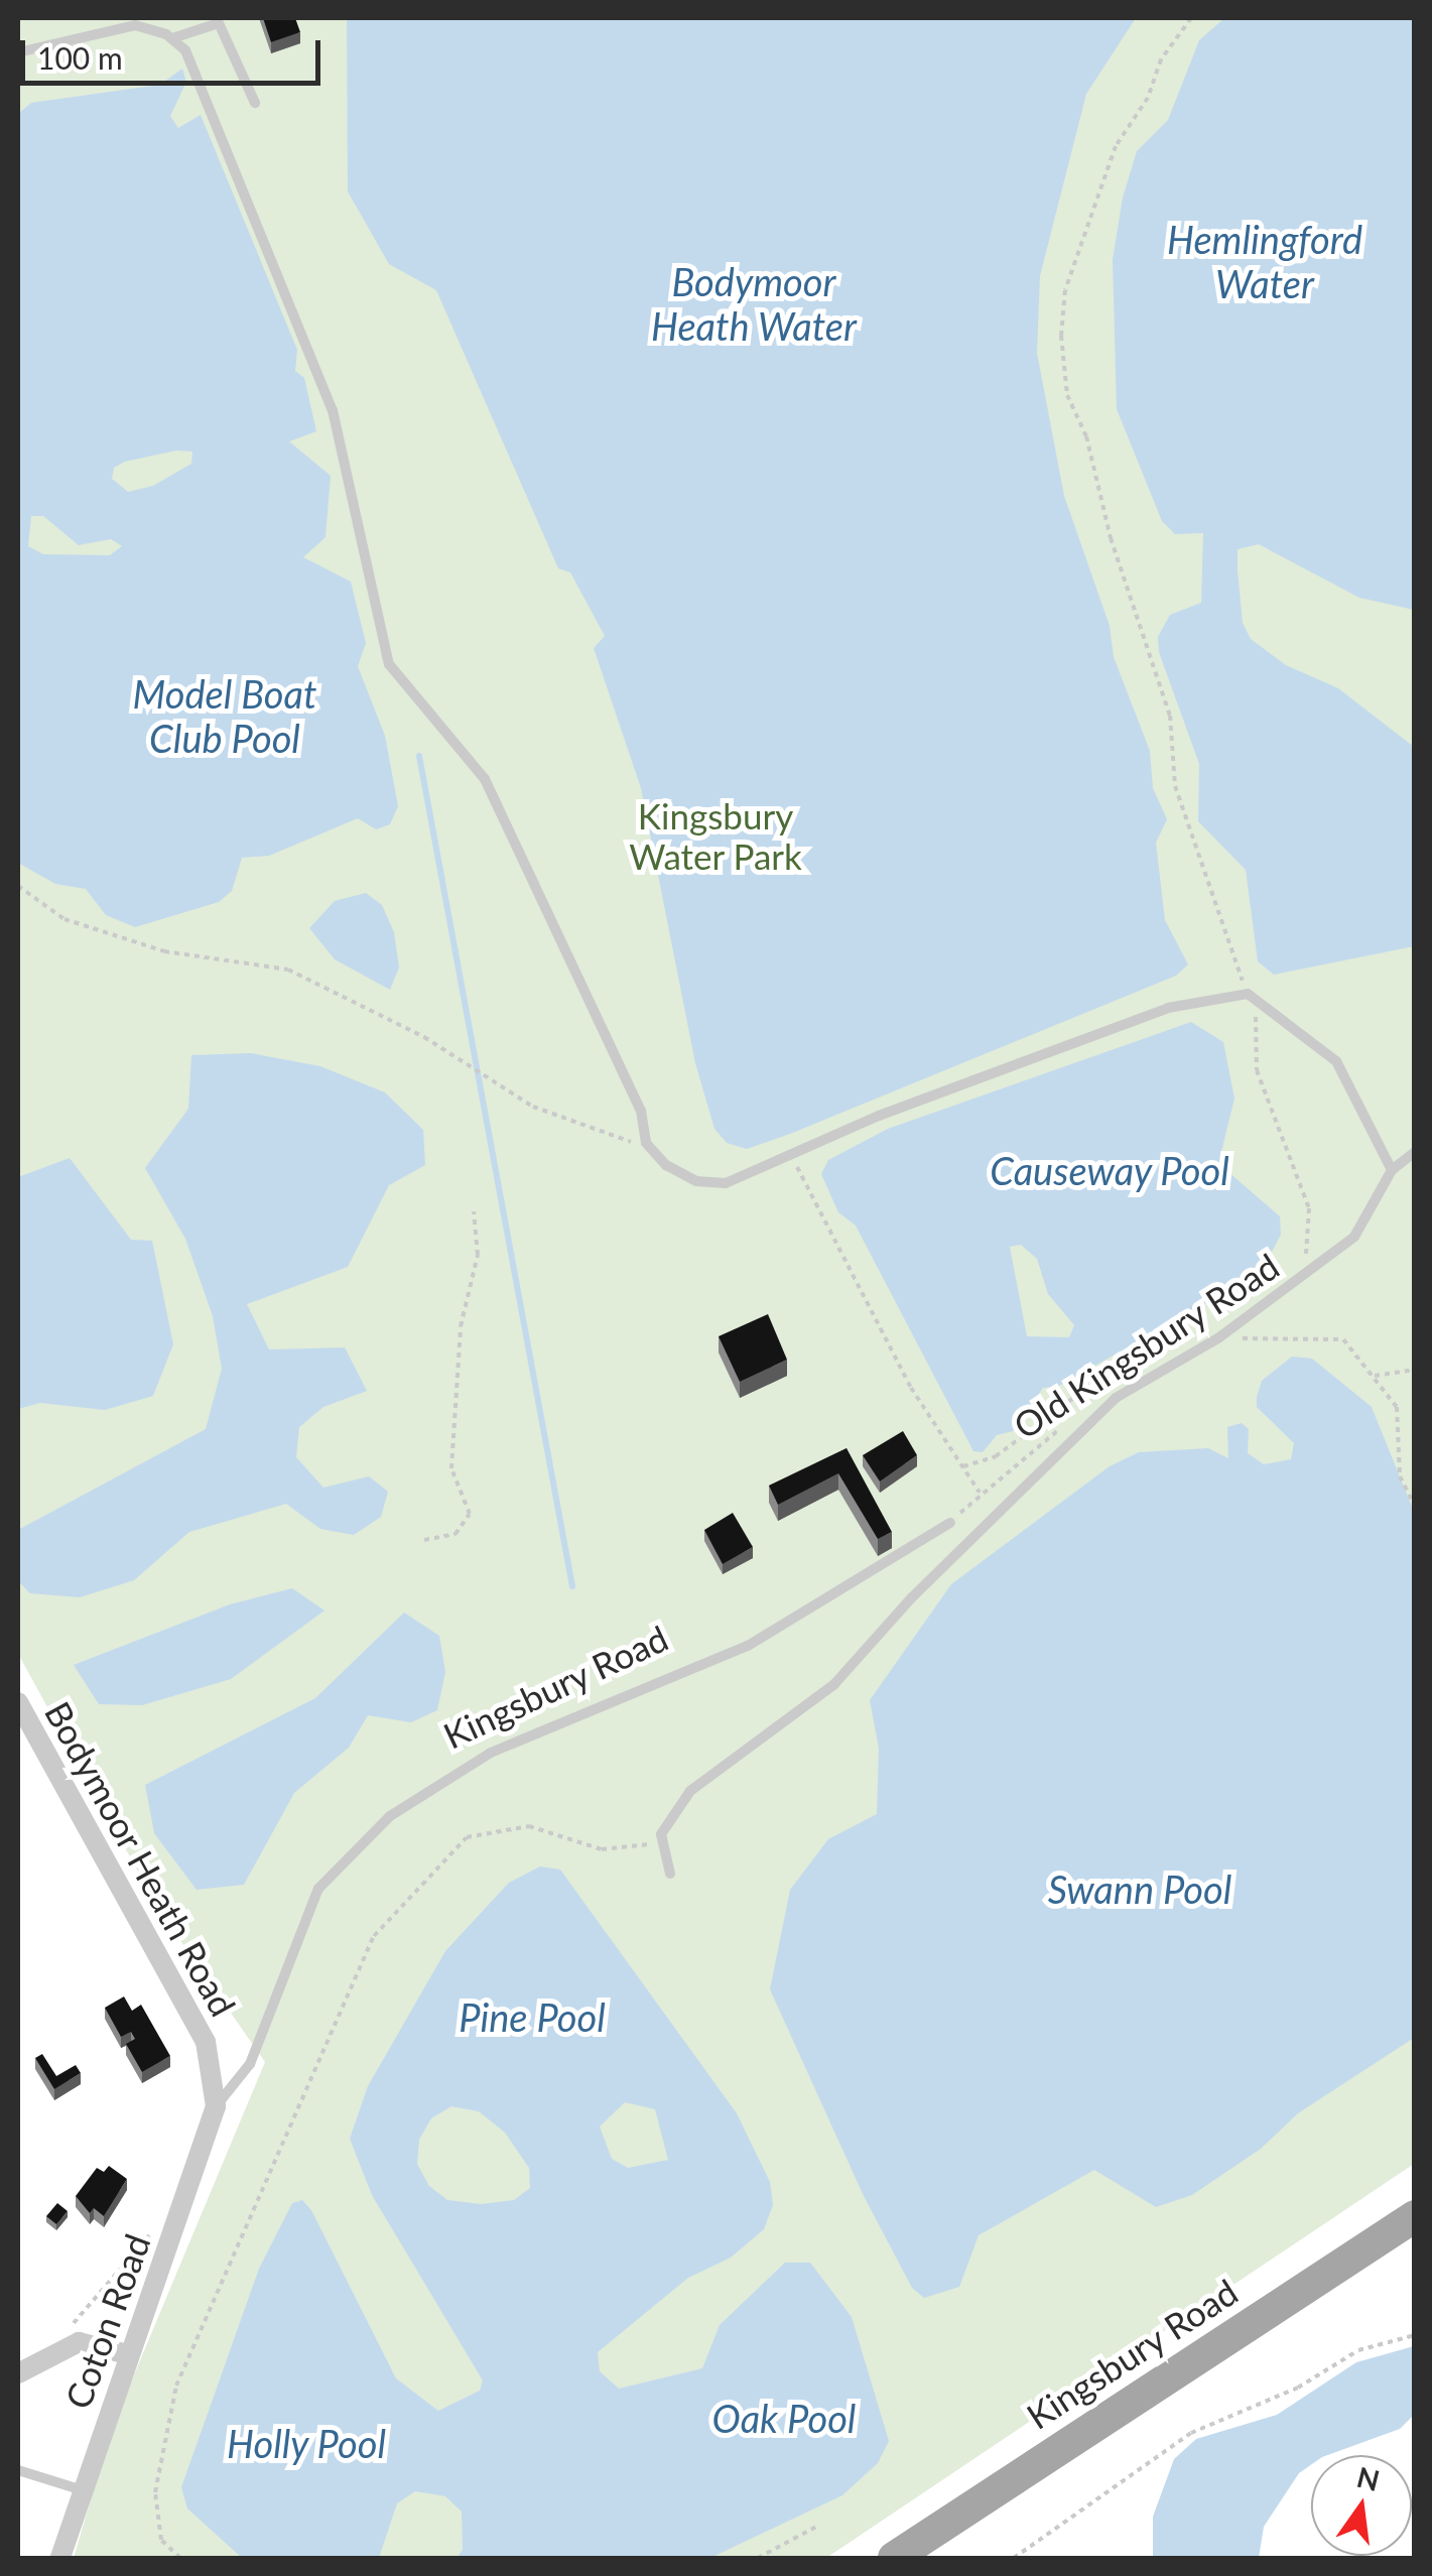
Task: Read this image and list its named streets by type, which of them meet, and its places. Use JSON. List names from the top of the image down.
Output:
{
  "streets": {
    "main road": ["Kingsbury Road"],
    "street": ["Bodymoor Heath Road", "Coton Road"],
    "lane": ["Old Kingsbury Road"]
  },
  "crossings": [
    ["Old Kingsbury Road", "Kingsbury Road"],
    ["Kingsbury Road", "Bodymoor Heath Road"],
    ["Kingsbury Road", "Coton Road"],
    ["Bodymoor Heath Road", "Coton Road"]
  ],
  "water": [
    "Hemlingford Water",
    "Bodymoor Heath Water",
    "Model Boat Club Pool",
    "Causeway Pool",
    "Swann Pool",
    "Pine Pool",
    "Oak Pool",
    "Holly Pool"
  ],
  "parks": ["Kingsbury Water Park"],
  "scale_bar": "100 m",
  "north": "top"
}
